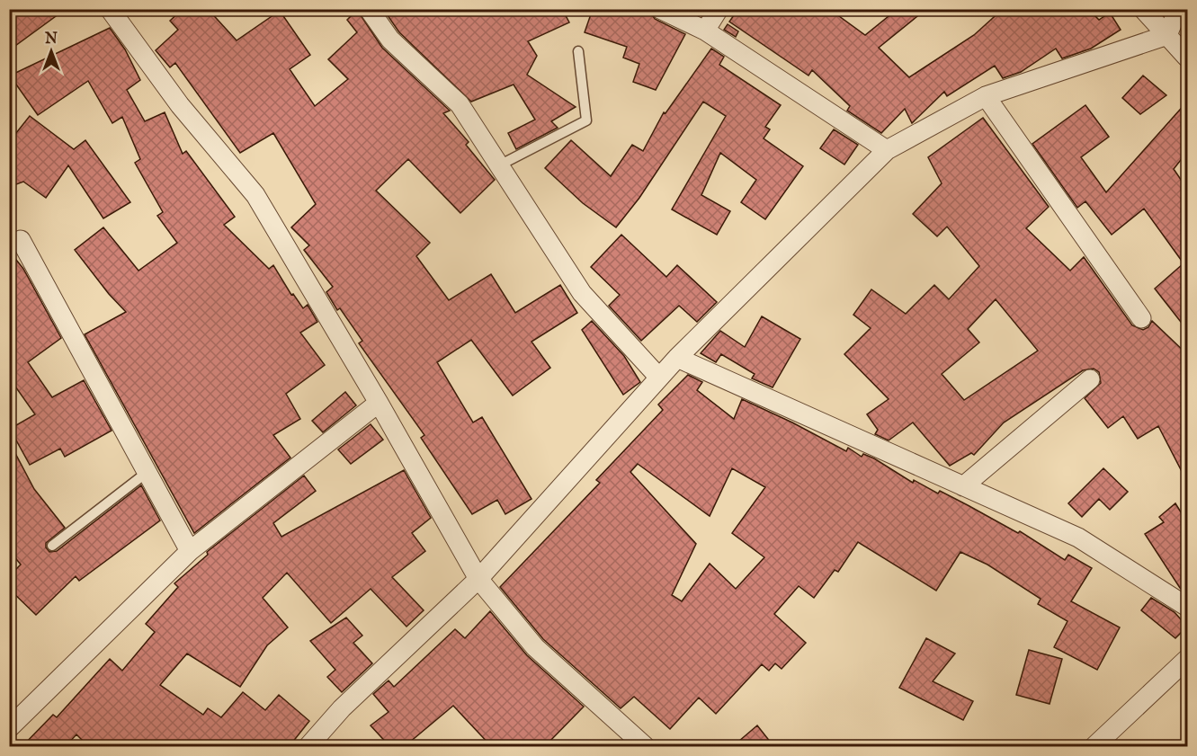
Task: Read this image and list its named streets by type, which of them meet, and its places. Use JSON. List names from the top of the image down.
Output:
{
  "north": "top"
}
